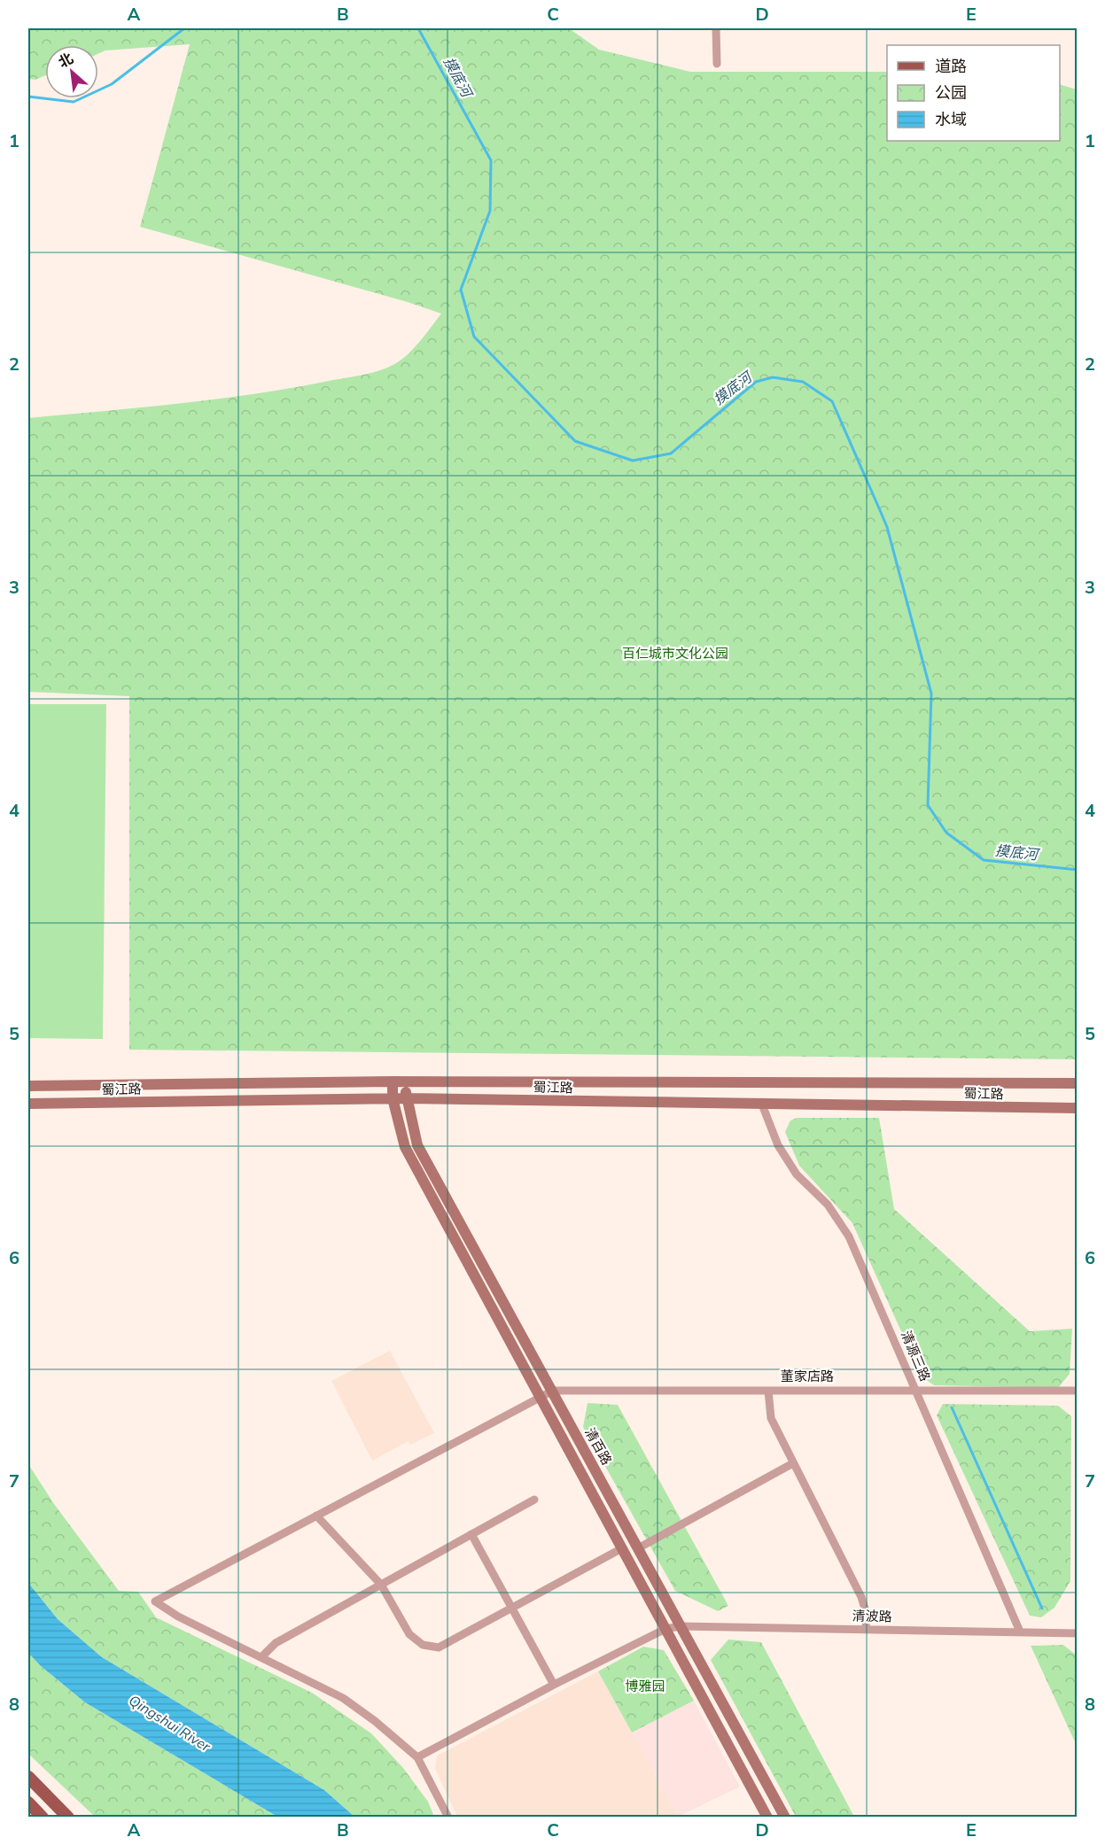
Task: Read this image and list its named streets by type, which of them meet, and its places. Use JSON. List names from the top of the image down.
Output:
{
  "streets": {
    "street": [
      "蜀江路",
      "清源三路",
      "董家店路",
      "清百路",
      "清波路"
    ]
  },
  "crossings": [
    ["蜀江路", "清源三路"],
    ["蜀江路", "清百路"],
    ["清源三路", "董家店路"],
    ["清源三路", "清波路"],
    ["董家店路", "清百路"],
    ["清百路", "清波路"]
  ],
  "water": ["摸底河", "Qingshui River"],
  "parks": ["百仁城市文化公园", "博雅园"],
  "legend": ["道路", "公园", "水域"],
  "north": "top left",
  "grid": {
    "columns": [
      "A",
      "B",
      "C",
      "D",
      "E"
    ],
    "rows": [
      "1",
      "2",
      "3",
      "4",
      "5",
      "6",
      "7",
      "8"
    ]
  }
}
